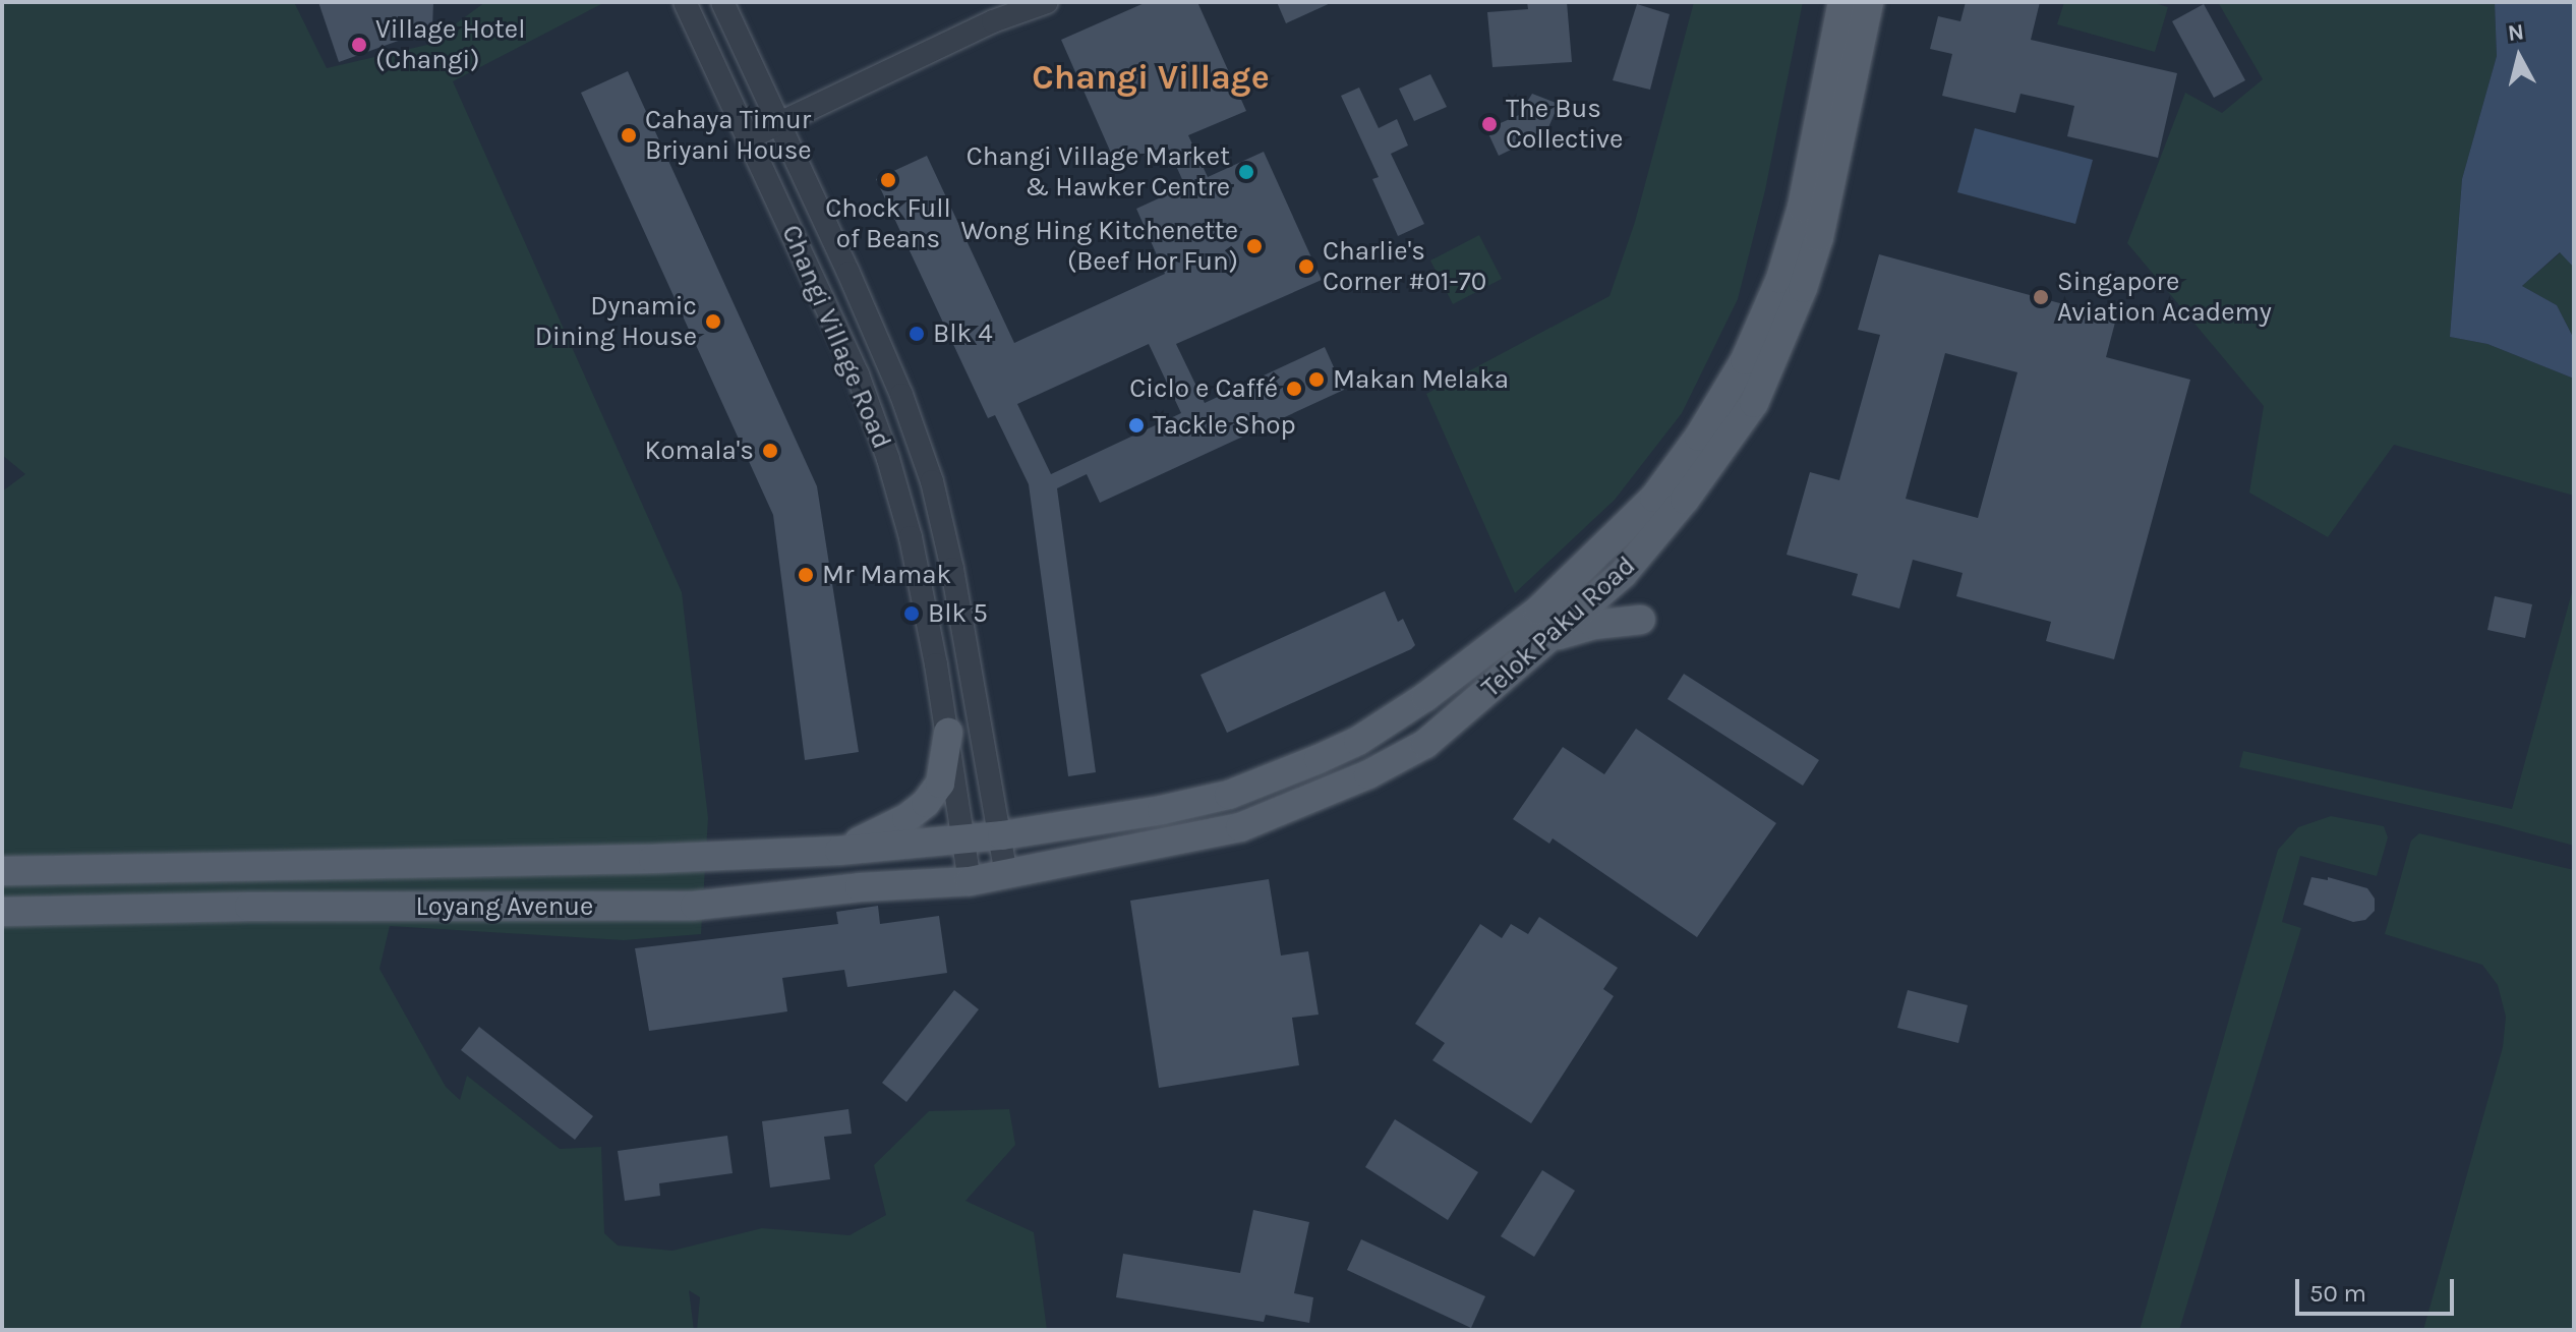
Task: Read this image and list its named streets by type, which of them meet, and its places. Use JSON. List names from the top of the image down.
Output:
{
  "streets": {
    "main road": ["Telok Paku Road", "Loyang Avenue"],
    "street": ["Changi Village Road"]
  },
  "crossings": [
    ["Changi Village Road", "Telok Paku Road"],
    ["Changi Village Road", "Loyang Avenue"],
    ["Telok Paku Road", "Loyang Avenue"]
  ],
  "districts": ["Changi Village"],
  "places": [
    "Village Hotel (Changi)",
    "The Bus Collective",
    "Cahaya Timur Briyani House",
    "Changi Village Market & Hawker Centre",
    "Chock Full of Beans",
    "Wong Hing Kitchenette (Beef Hor Fun)",
    "Charlie's Corner #01-70",
    "Singapore Aviation Academy",
    "Dynamic Dining House",
    "Blk 4",
    "Makan Melaka",
    "Ciclo e Caffé",
    "Tackle Shop",
    "Komala's",
    "Mr Mamak",
    "Blk 5"
  ],
  "scale_bar": "50 m",
  "north": "top"
}
